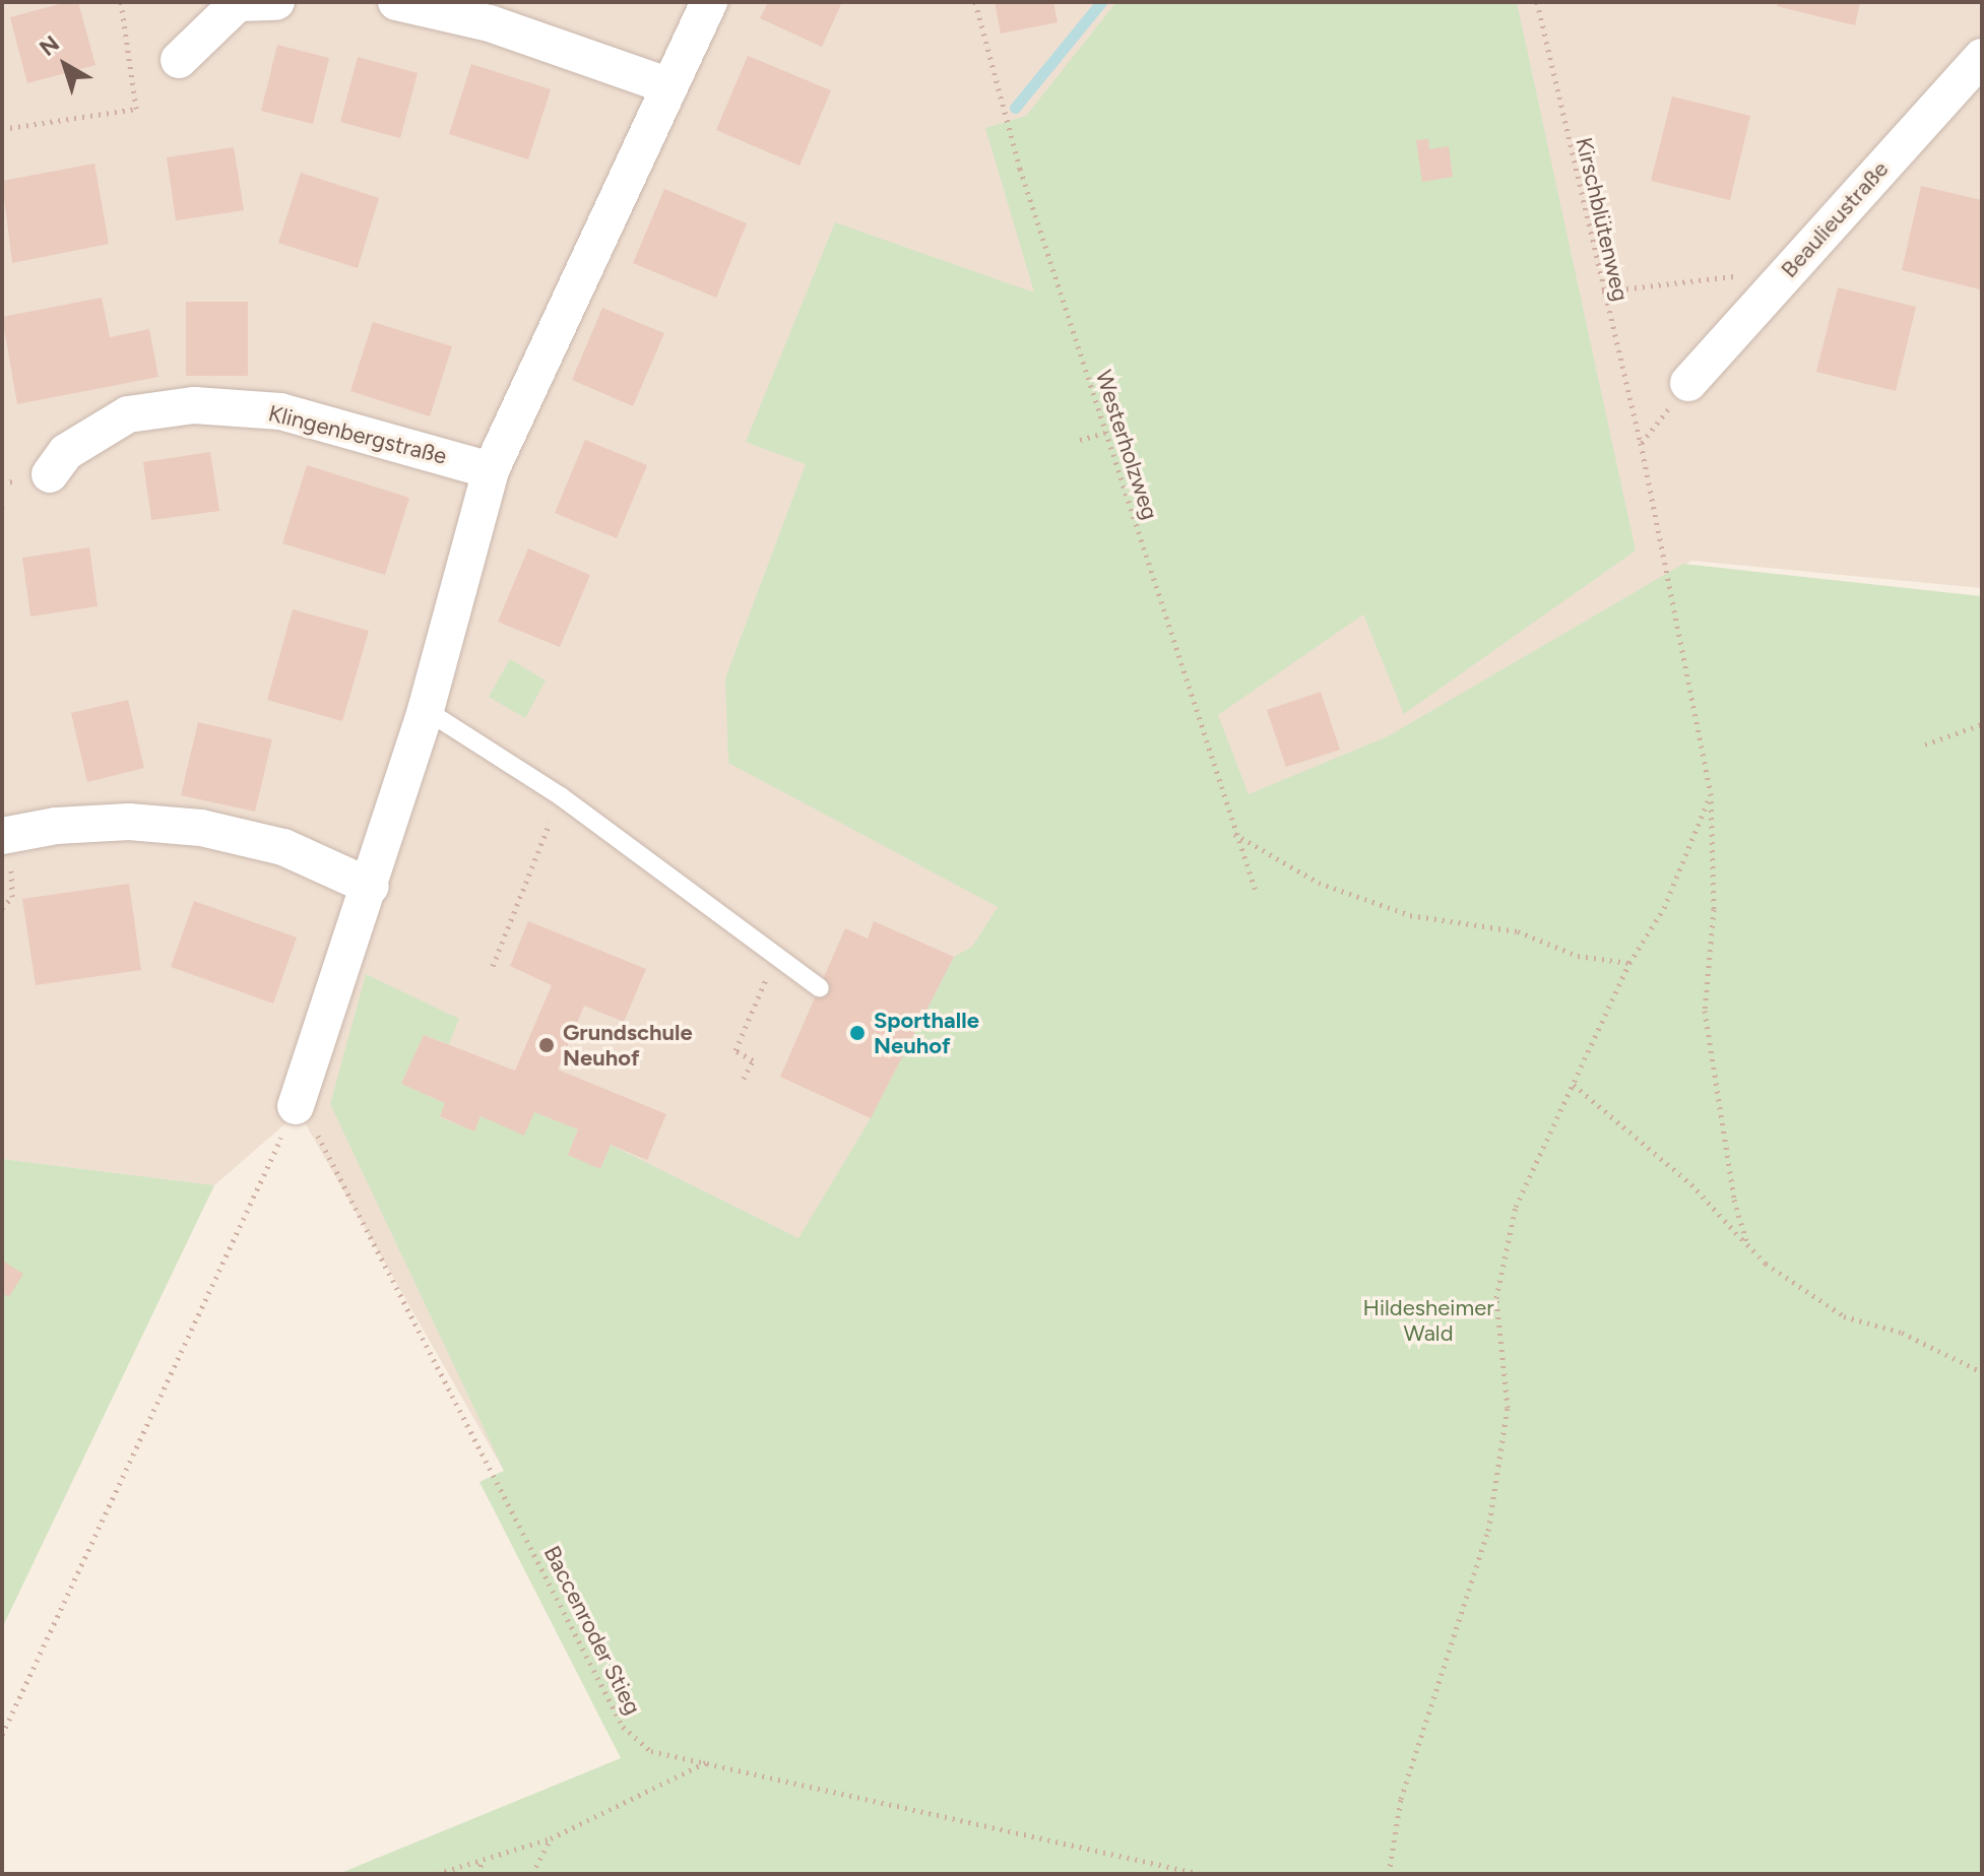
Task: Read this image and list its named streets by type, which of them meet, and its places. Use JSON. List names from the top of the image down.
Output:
{
  "streets": {
    "street": ["Beaulieustraße", "Klingenbergstraße"],
    "path": ["Kirschblütenweg", "Westerholzweg", "Baccenroder Stieg"]
  },
  "parks": ["Hildesheimer Wald"],
  "places": ["Sporthalle Neuhof", "Grundschule Neuhof"],
  "north": "top left"
}
